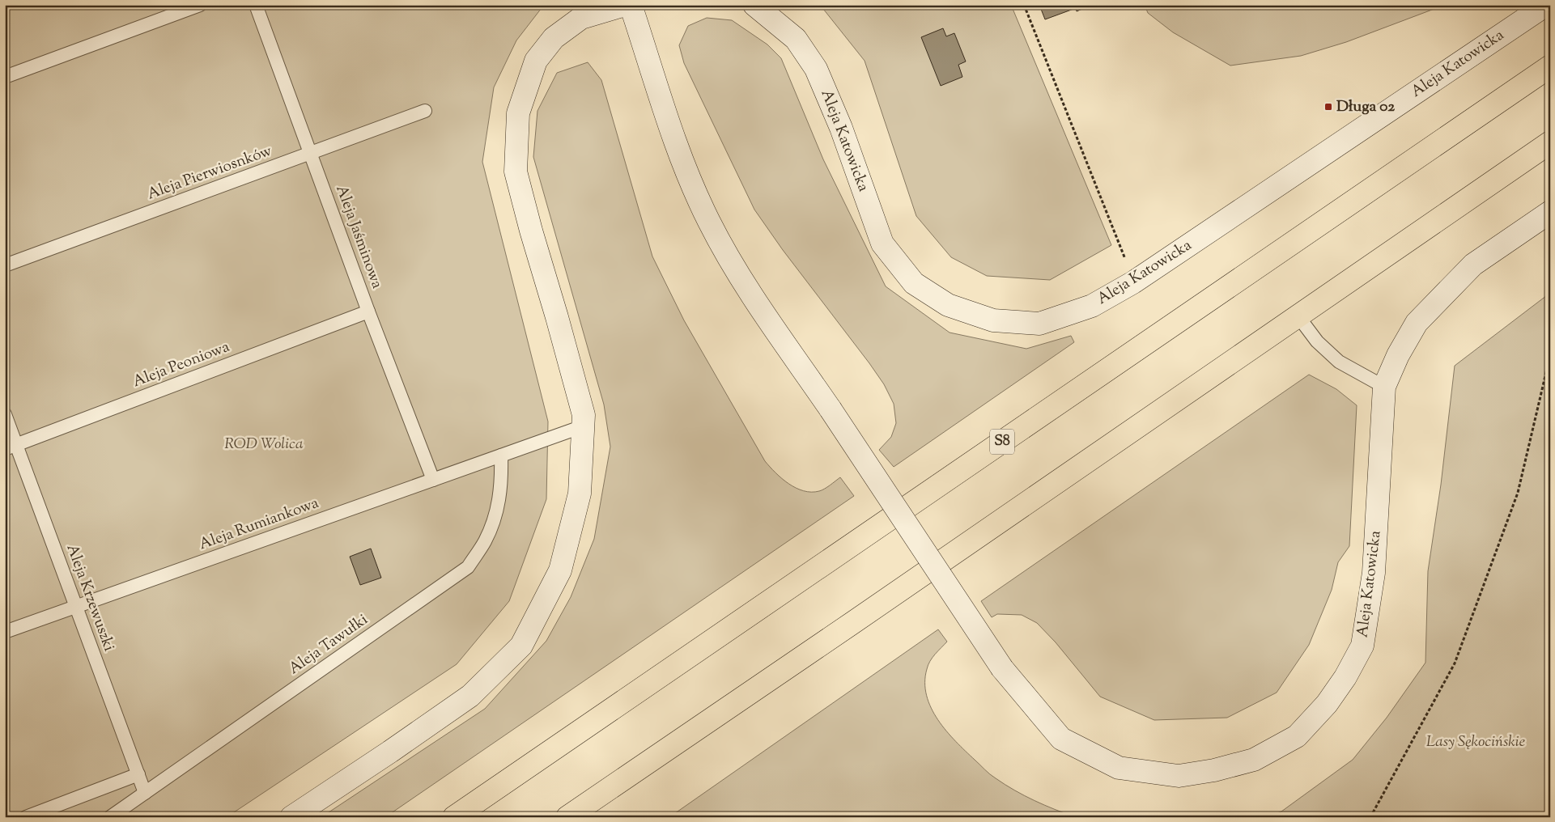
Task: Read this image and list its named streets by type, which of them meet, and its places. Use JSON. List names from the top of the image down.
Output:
{
  "streets": {
    "highway": ["S8"],
    "street": ["Aleja Katowicka"],
    "lane": [
      "Aleja Pierwiosnków",
      "Aleja Jaśminowa",
      "Aleja Peoniowa",
      "Aleja Rumiankowa",
      "Aleja Krzewuszki",
      "Aleja Tawułki"
    ]
  },
  "crossings": [
    ["Aleja Pierwiosnków", "Aleja Jaśminowa"],
    ["Aleja Jaśminowa", "Aleja Peoniowa"],
    ["Aleja Jaśminowa", "Aleja Rumiankowa"],
    ["Aleja Peoniowa", "Aleja Krzewuszki"],
    ["Aleja Rumiankowa", "Aleja Krzewuszki"],
    ["Aleja Rumiankowa", "Aleja Tawułki"],
    ["Aleja Krzewuszki", "Aleja Tawułki"]
  ],
  "parks": ["ROD Wolica", "Lasy Sękocińskie"],
  "places": {
    "transit": ["Długa 02"]
  }
}
